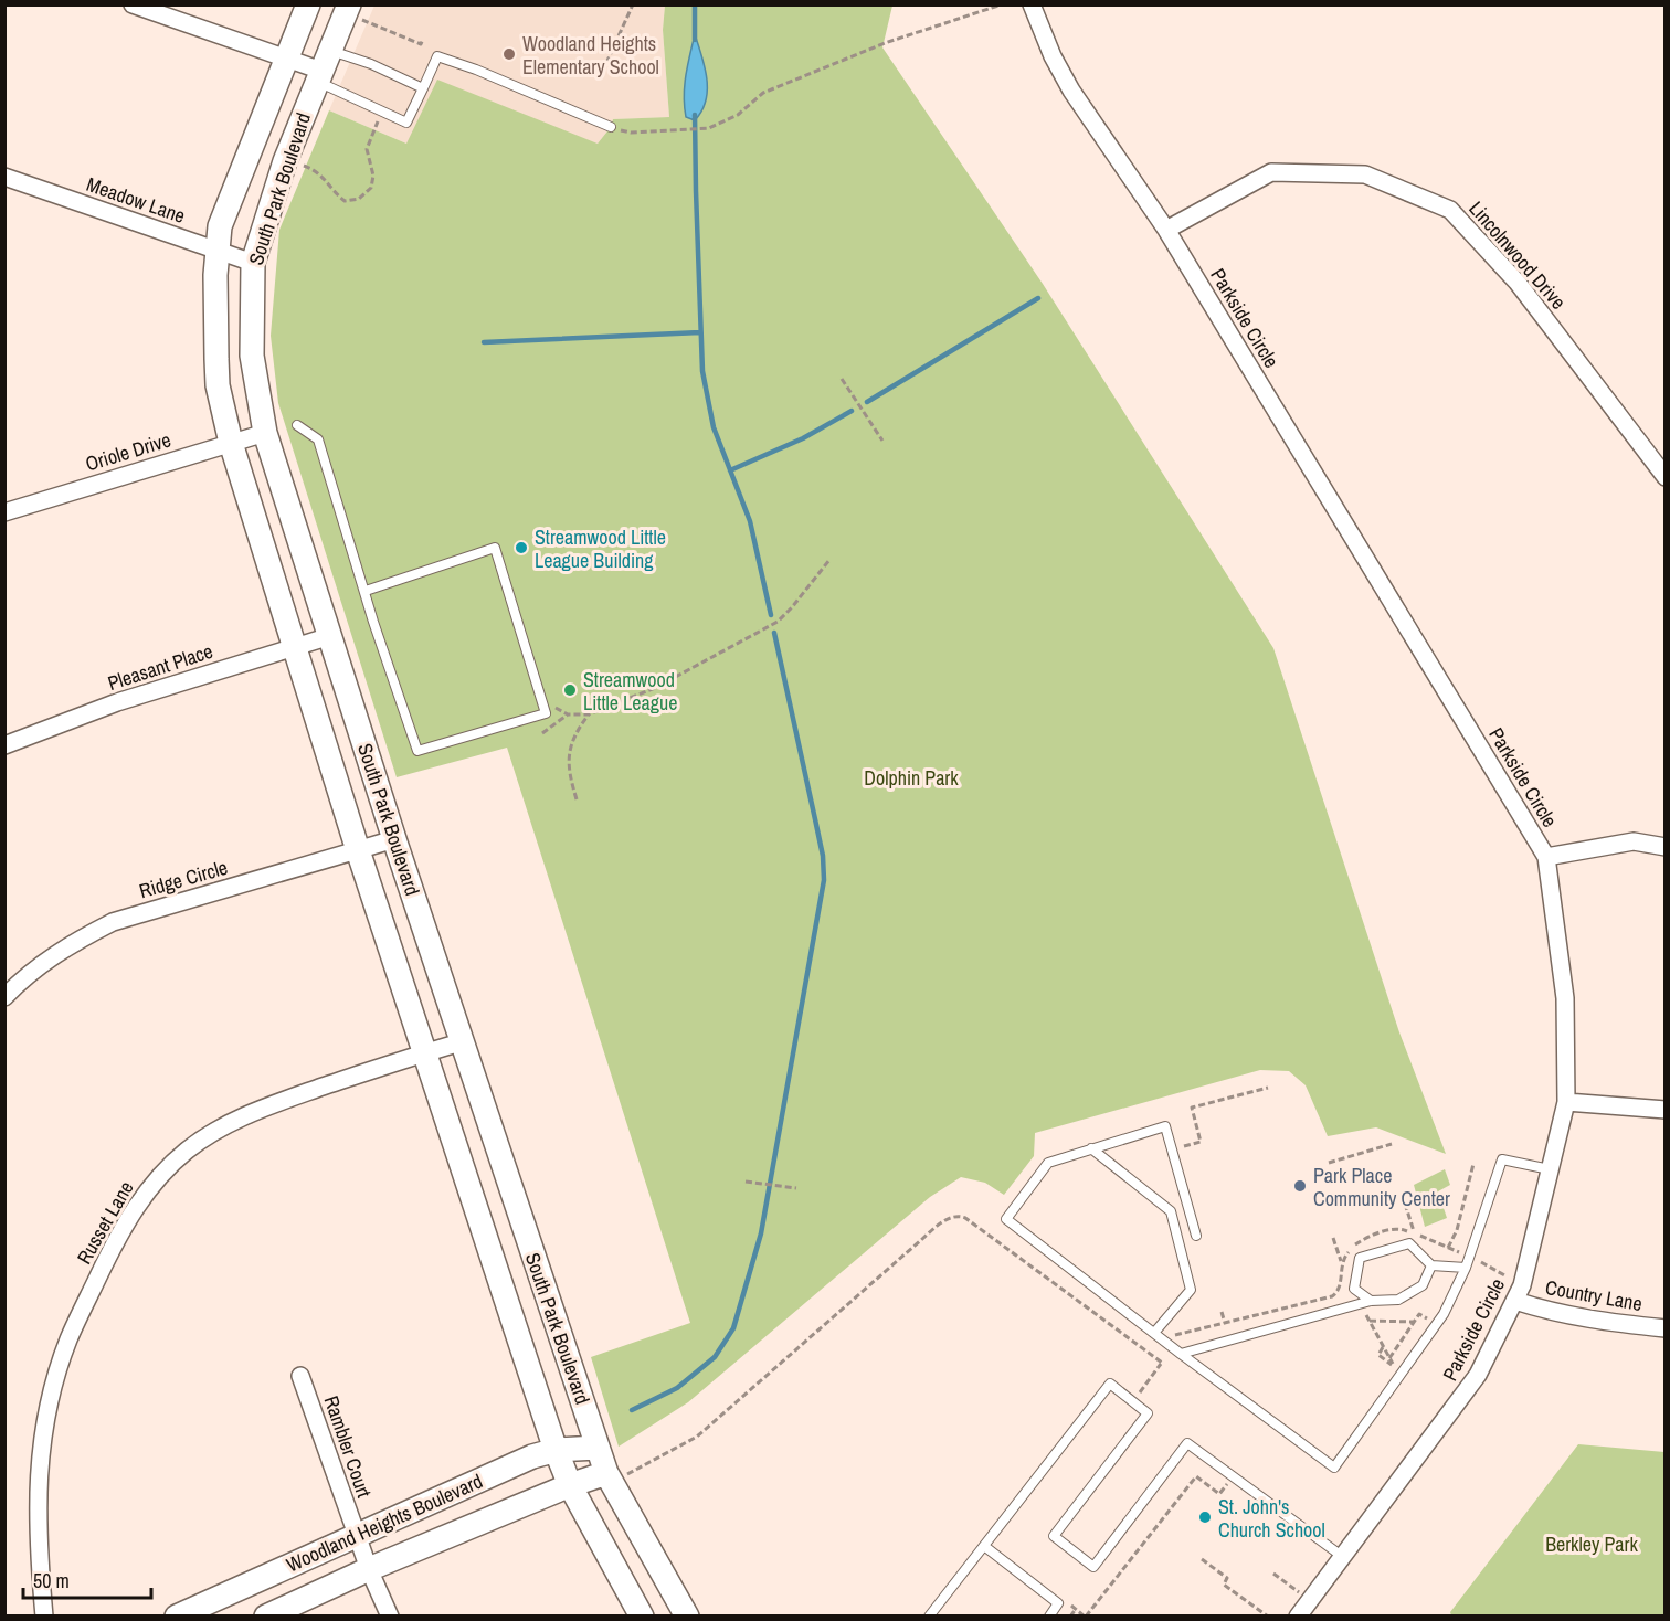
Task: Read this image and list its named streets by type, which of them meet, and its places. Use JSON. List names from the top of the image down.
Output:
{
  "streets": {
    "street": [
      "South Park Boulevard",
      "Meadow Lane",
      "Lincolnwood Drive",
      "Parkside Circle",
      "Oriole Drive",
      "Pleasant Place",
      "Ridge Circle",
      "Russet Lane",
      "Country Lane",
      "Rambler Court",
      "Woodland Heights Boulevard"
    ]
  },
  "crossings": [
    ["South Park Boulevard", "Meadow Lane"],
    ["South Park Boulevard", "Oriole Drive"],
    ["South Park Boulevard", "Pleasant Place"],
    ["South Park Boulevard", "Ridge Circle"],
    ["South Park Boulevard", "Russet Lane"],
    ["South Park Boulevard", "Woodland Heights Boulevard"],
    ["Lincolnwood Drive", "Parkside Circle"],
    ["Parkside Circle", "Country Lane"],
    ["Rambler Court", "Woodland Heights Boulevard"]
  ],
  "parks": ["Dolphin Park", "Berkley Park"],
  "places": [
    "Woodland Heights Elementary School",
    "Streamwood Little League Building",
    "Streamwood Little League",
    "Park Place Community Center",
    "St. John's Church School"
  ],
  "scale_bar": "50 m"
}
